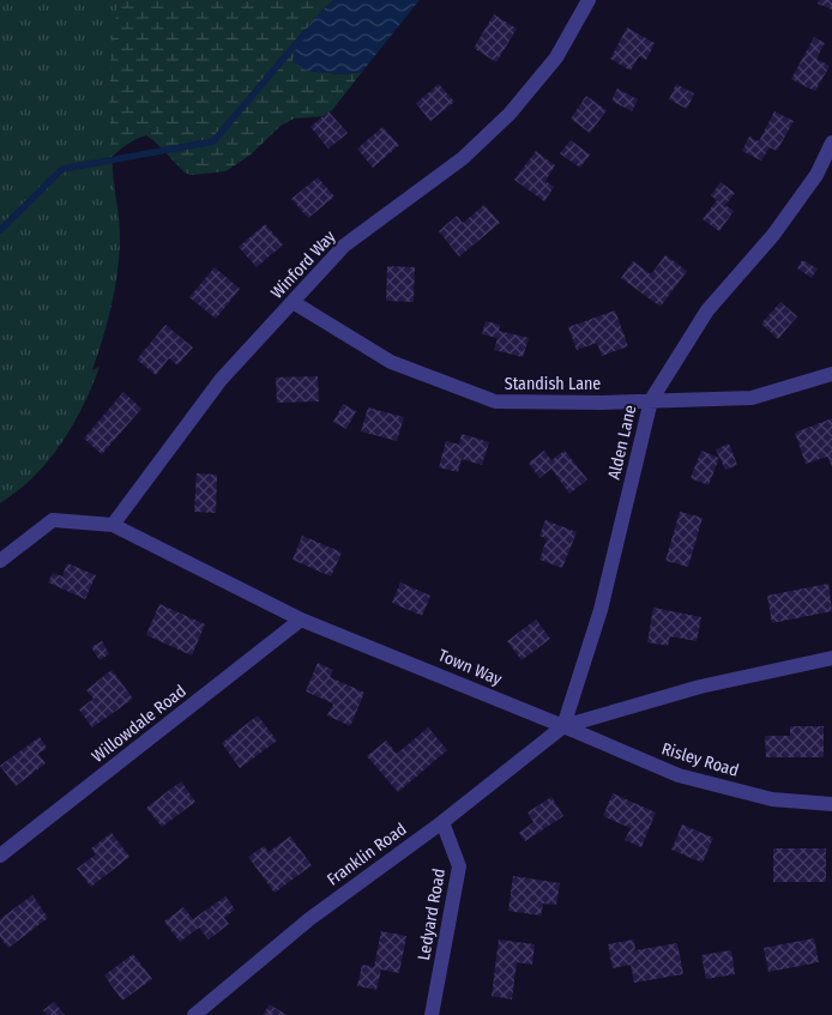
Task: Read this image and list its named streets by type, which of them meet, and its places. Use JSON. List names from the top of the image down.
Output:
{
  "streets": {
    "street": [
      "Winford Way",
      "Standish Lane",
      "Alden Lane",
      "Town Way",
      "Willowdale Road",
      "Risley Road",
      "Franklin Road",
      "Ledyard Road"
    ]
  },
  "crossings": [
    ["Winford Way", "Standish Lane"],
    ["Winford Way", "Town Way"],
    ["Standish Lane", "Alden Lane"],
    ["Alden Lane", "Town Way"],
    ["Alden Lane", "Risley Road"],
    ["Alden Lane", "Franklin Road"],
    ["Town Way", "Willowdale Road"],
    ["Town Way", "Risley Road"],
    ["Town Way", "Franklin Road"],
    ["Risley Road", "Franklin Road"],
    ["Franklin Road", "Ledyard Road"]
  ]
}
